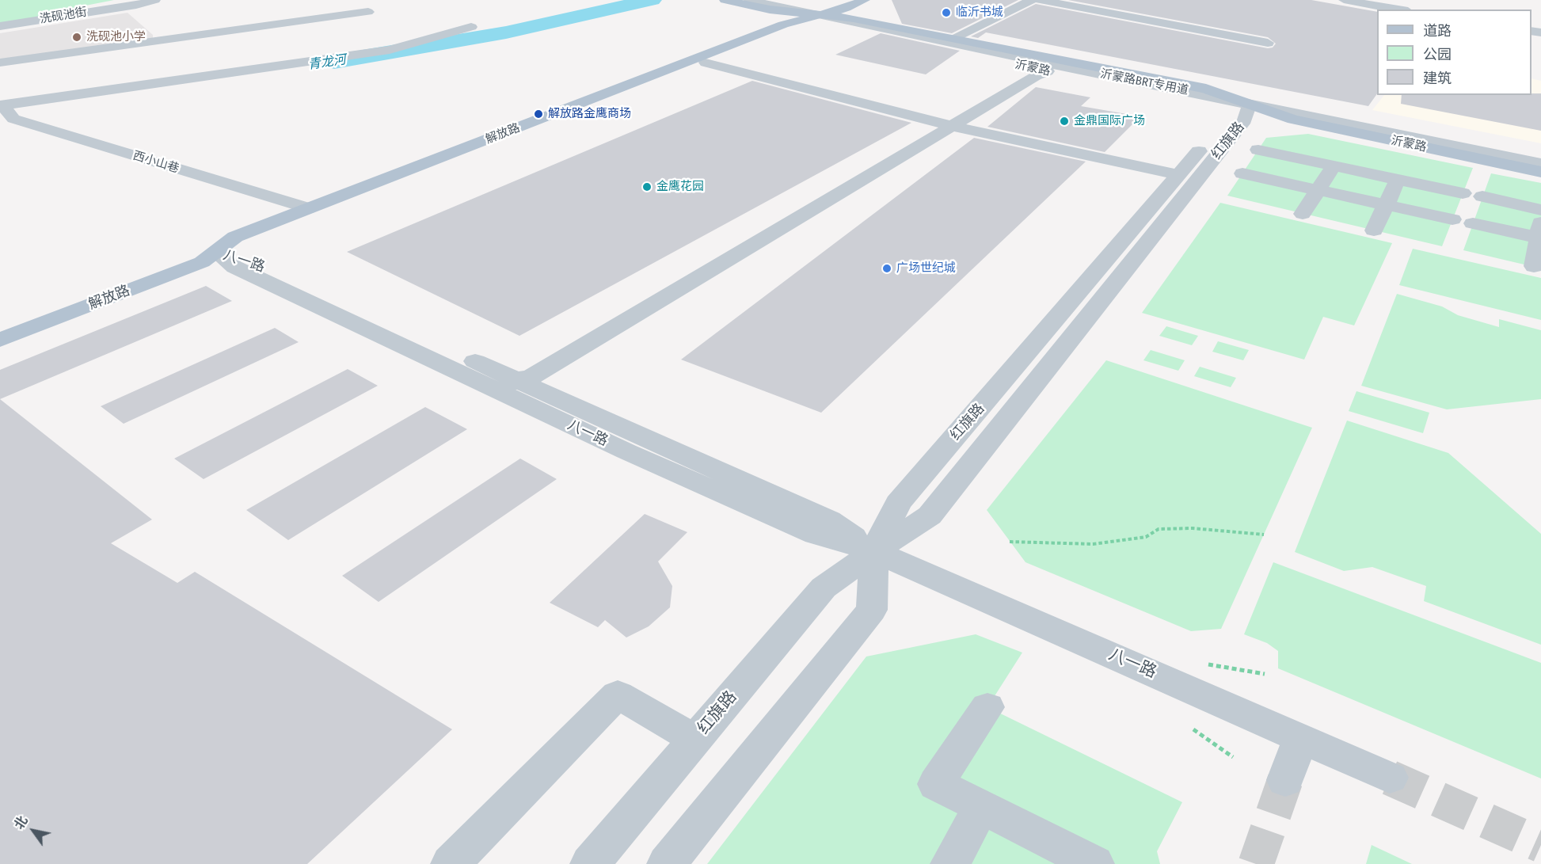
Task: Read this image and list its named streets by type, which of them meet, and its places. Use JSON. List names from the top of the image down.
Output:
{
  "streets": {
    "main road": ["沂蒙路", "解放路"],
    "street": [
      "洗砚池街",
      "沂蒙路BRT专用道",
      "红旗路",
      "西小山巷",
      "八一路"
    ]
  },
  "crossings": [
    ["沂蒙路", "沂蒙路BRT专用道"],
    ["沂蒙路", "解放路"],
    ["沂蒙路", "红旗路"],
    ["沂蒙路BRT专用道", "解放路"],
    ["沂蒙路BRT专用道", "红旗路"],
    ["解放路", "西小山巷"],
    ["解放路", "八一路"],
    ["红旗路", "八一路"]
  ],
  "water": ["青龙河"],
  "places": [
    "临沂书城",
    "洗砚池小学",
    "解放路金鹰商场",
    "金鼎国际广场",
    "金鹰花园",
    "广场世纪城"
  ],
  "legend": ["道路", "公园", "建筑"],
  "north": "top left"
}
